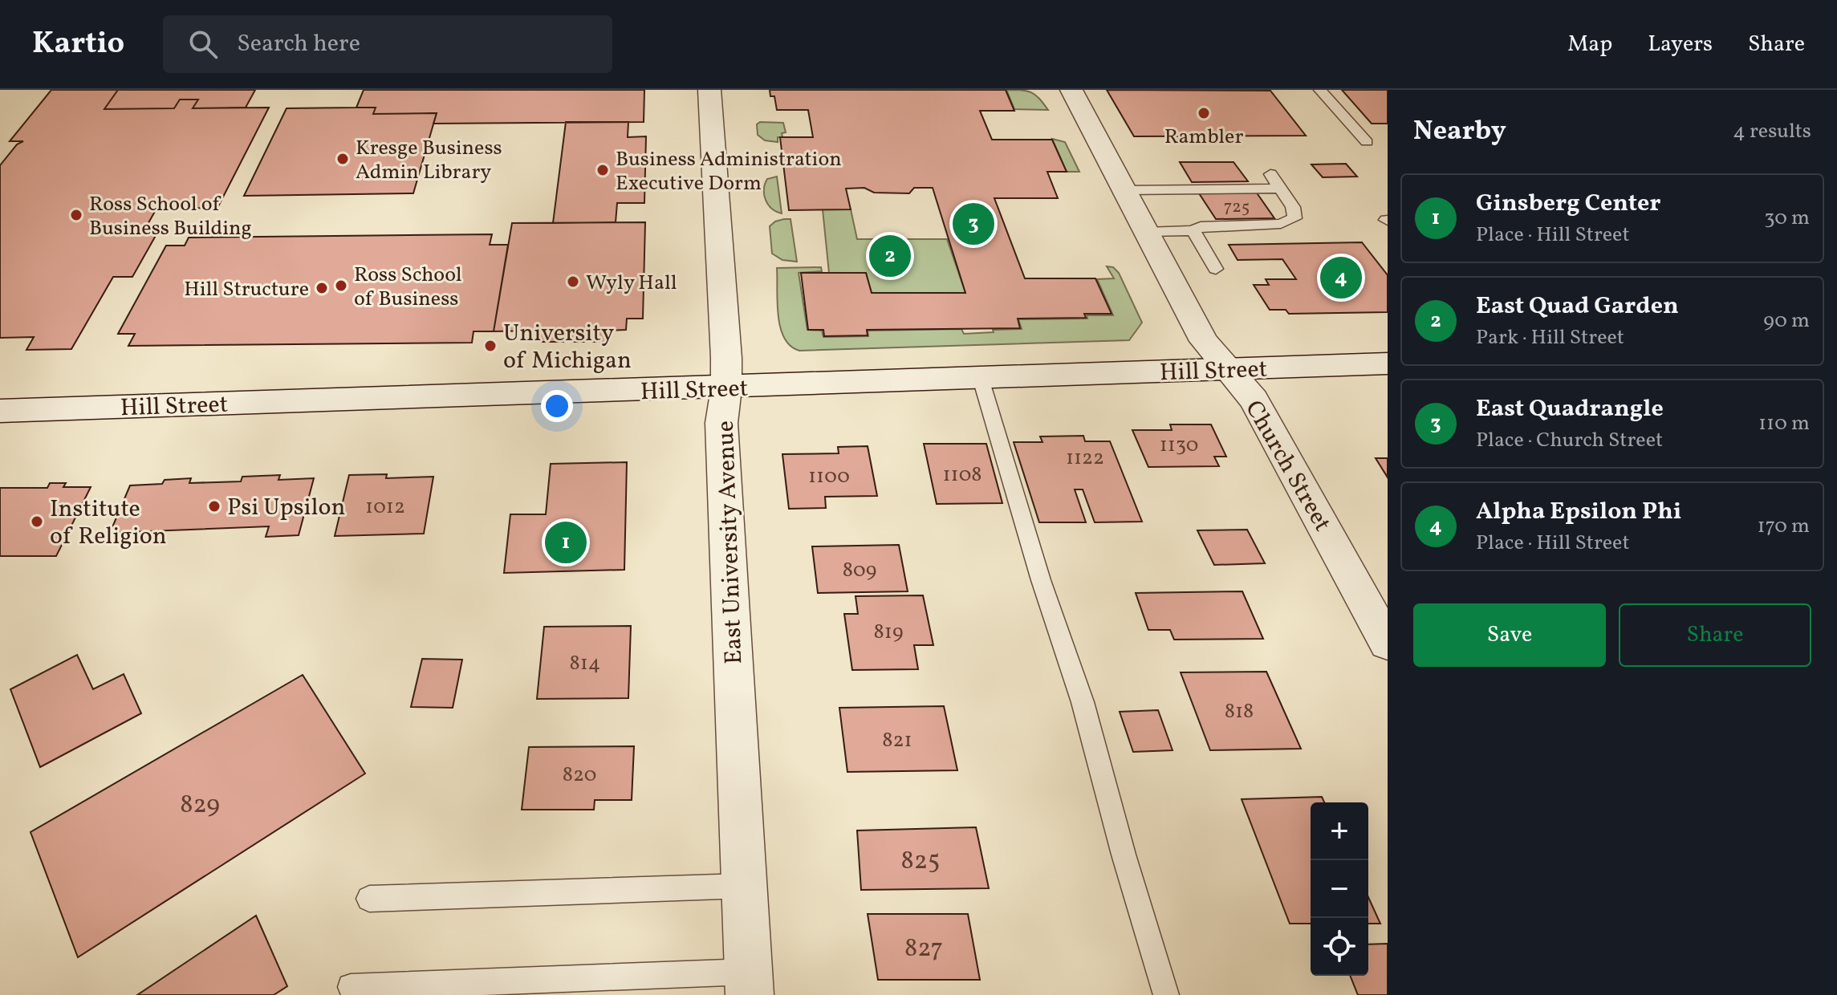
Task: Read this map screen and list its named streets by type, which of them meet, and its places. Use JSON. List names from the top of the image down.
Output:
{
  "streets": {
    "street": ["Hill Street", "Church Street", "East University Avenue"]
  },
  "crossings": [
    ["Hill Street", "Church Street"],
    ["Hill Street", "East University Avenue"]
  ],
  "places": [
    "Rambler",
    "Kresge Business Admin Library",
    "Business Administration Executive Dorm",
    "Ross School of Business Building",
    "Wyly Hall",
    "Ross School of Business",
    "Hill Structure",
    "University of Michigan",
    "Psi Upsilon",
    "Institute of Religion"
  ],
  "house_numbers": [
    "725",
    "1130",
    "1122",
    "1108",
    "1100",
    "1012",
    "809",
    "819",
    "814",
    "818",
    "821",
    "820",
    "829",
    "825",
    "827"
  ],
  "page": {
    "header": "Kartio",
    "search": "Search here",
    "nav": ["Map", "Layers", "Share"],
    "heading": ["Nearby", "4 results"],
    "list": [
      {
        "mark": "1",
        "name": "Ginsberg Center",
        "note": "Place · Hill Street",
        "value": "30 m"
      },
      {
        "mark": "2",
        "name": "East Quad Garden",
        "note": "Park · Hill Street",
        "value": "90 m"
      },
      {
        "mark": "3",
        "name": "East Quadrangle",
        "note": "Place · Church Street",
        "value": "110 m"
      },
      {
        "mark": "4",
        "name": "Alpha Epsilon Phi",
        "note": "Place · Hill Street",
        "value": "170 m"
      }
    ],
    "pins": [
      "3",
      "2",
      "4",
      "1"
    ],
    "buttons": ["Save", "Share"],
    "map_buttons": ["+", "−"]
  }
}
